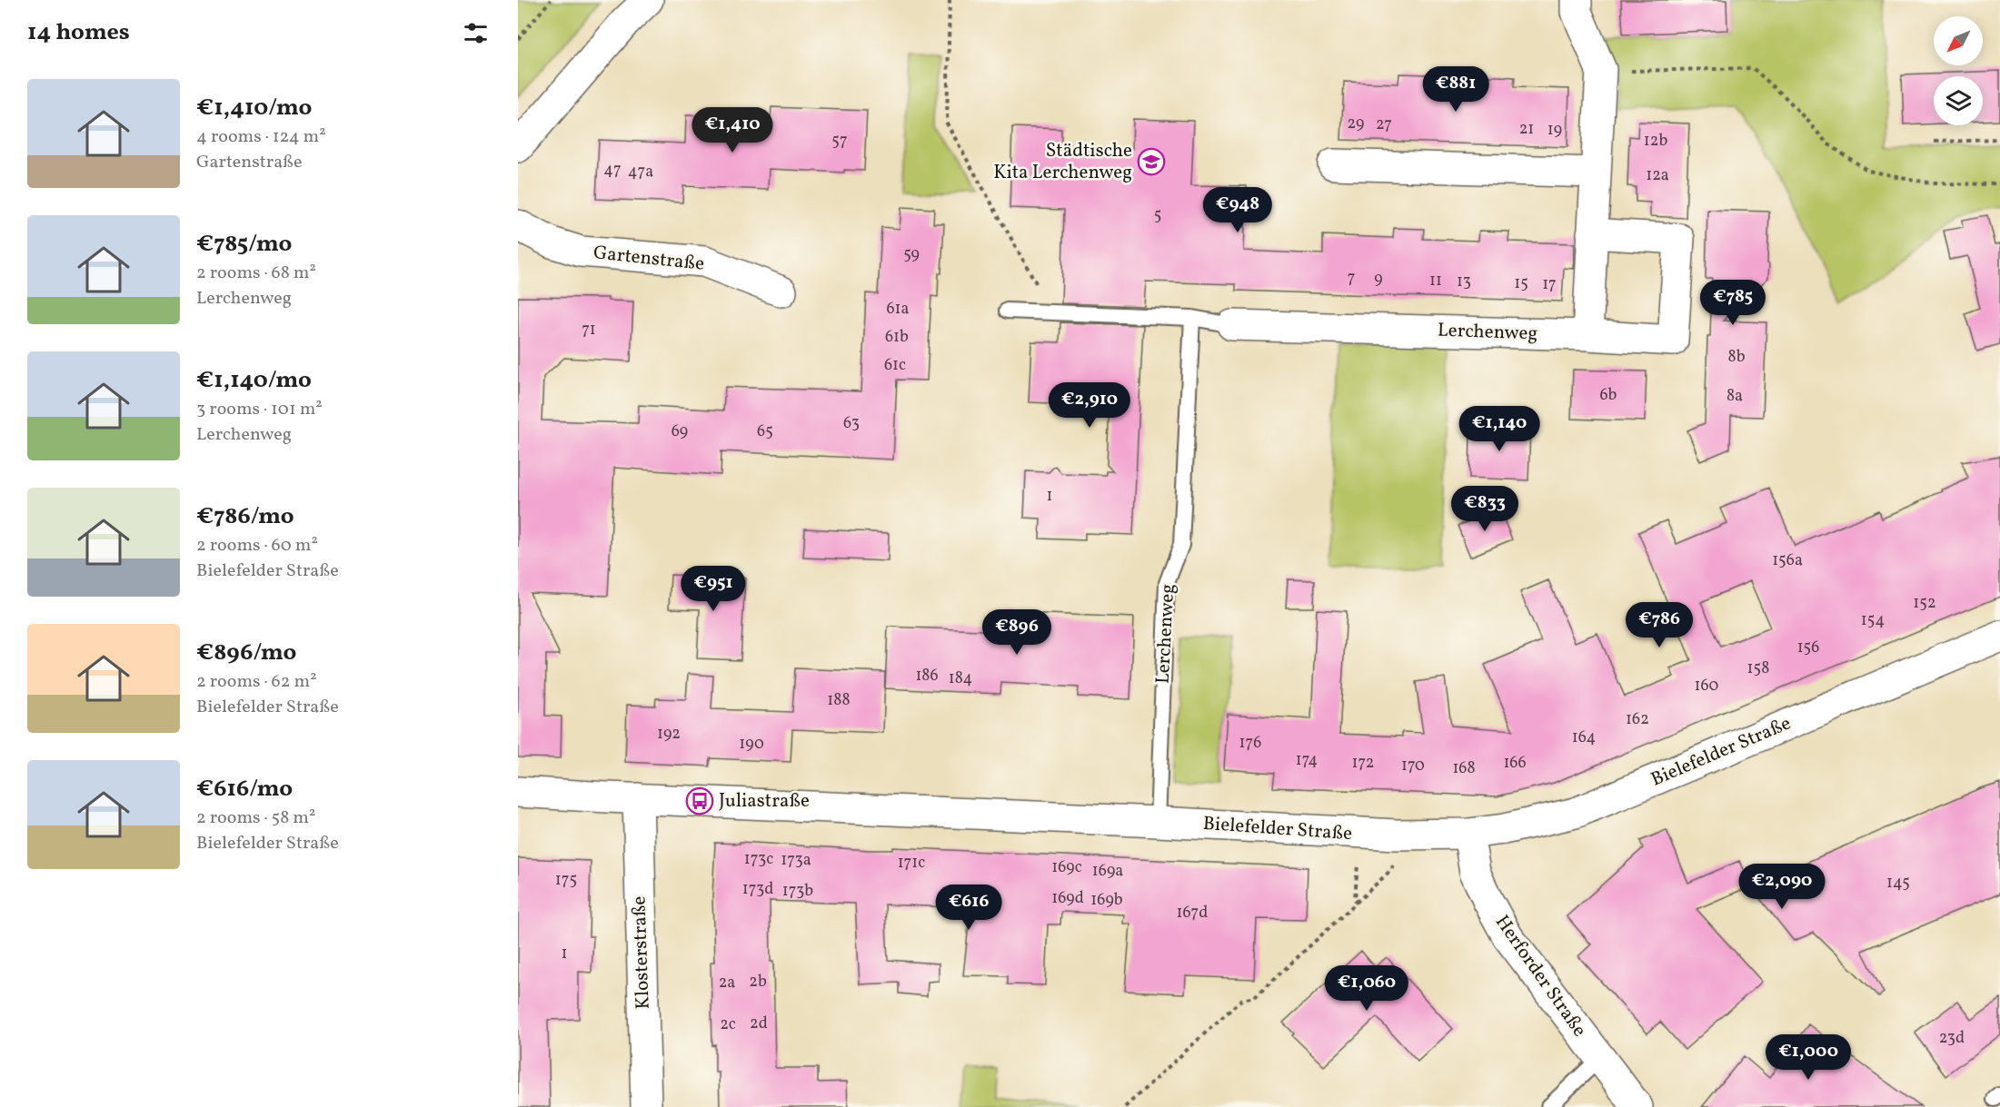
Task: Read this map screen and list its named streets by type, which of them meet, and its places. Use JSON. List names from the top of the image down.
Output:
{
  "streets": {
    "street": [
      "Gartenstraße",
      "Lerchenweg",
      "Bielefelder Straße",
      "Klosterstraße",
      "Herforder Straße"
    ]
  },
  "crossings": [
    ["Lerchenweg", "Bielefelder Straße"],
    ["Bielefelder Straße", "Klosterstraße"],
    ["Bielefelder Straße", "Herforder Straße"]
  ],
  "places": {
    "school or university": ["Städtische Kita Lerchenweg"],
    "bus stop": ["Juliastraße"]
  },
  "house_numbers": [
    "29",
    "27",
    "21",
    "19",
    "57",
    "12b",
    "47",
    "47a",
    "12a",
    "5",
    "59",
    "7",
    "9",
    "11",
    "13",
    "15",
    "17",
    "61a",
    "71",
    "61b",
    "8b",
    "61c",
    "6b",
    "8a",
    "63",
    "69",
    "65",
    "1",
    "156a",
    "152",
    "154",
    "156",
    "158",
    "186",
    "184",
    "160",
    "188",
    "162",
    "192",
    "164",
    "176",
    "190",
    "174",
    "172",
    "166",
    "170",
    "168",
    "173c",
    "173a",
    "171c",
    "169c",
    "169a",
    "175",
    "145",
    "173d",
    "173b",
    "169d",
    "169b",
    "167d",
    "1",
    "2b",
    "2a",
    "2d",
    "2c",
    "23d"
  ],
  "north": "bottom left",
  "page": {
    "heading": "14 homes",
    "list": [
      {
        "name": "€1,410/mo",
        "note": "4 rooms · 124 m² · Gartenstraße"
      },
      {
        "name": "€785/mo",
        "note": "2 rooms · 68 m² · Lerchenweg"
      },
      {
        "name": "€1,140/mo",
        "note": "3 rooms · 101 m² · Lerchenweg"
      },
      {
        "name": "€786/mo",
        "note": "2 rooms · 60 m² · Bielefelder Straße"
      },
      {
        "name": "€896/mo",
        "note": "2 rooms · 62 m² · Bielefelder Straße"
      },
      {
        "name": "€616/mo",
        "note": "2 rooms · 58 m² · Bielefelder Straße"
      }
    ],
    "price": [
      "€881",
      "€1,410",
      "€948",
      "€785",
      "€2,910",
      "€1,140",
      "€833",
      "€951",
      "€786",
      "€896",
      "€2,090",
      "€616",
      "€1,060",
      "€1,000"
    ]
  }
}
